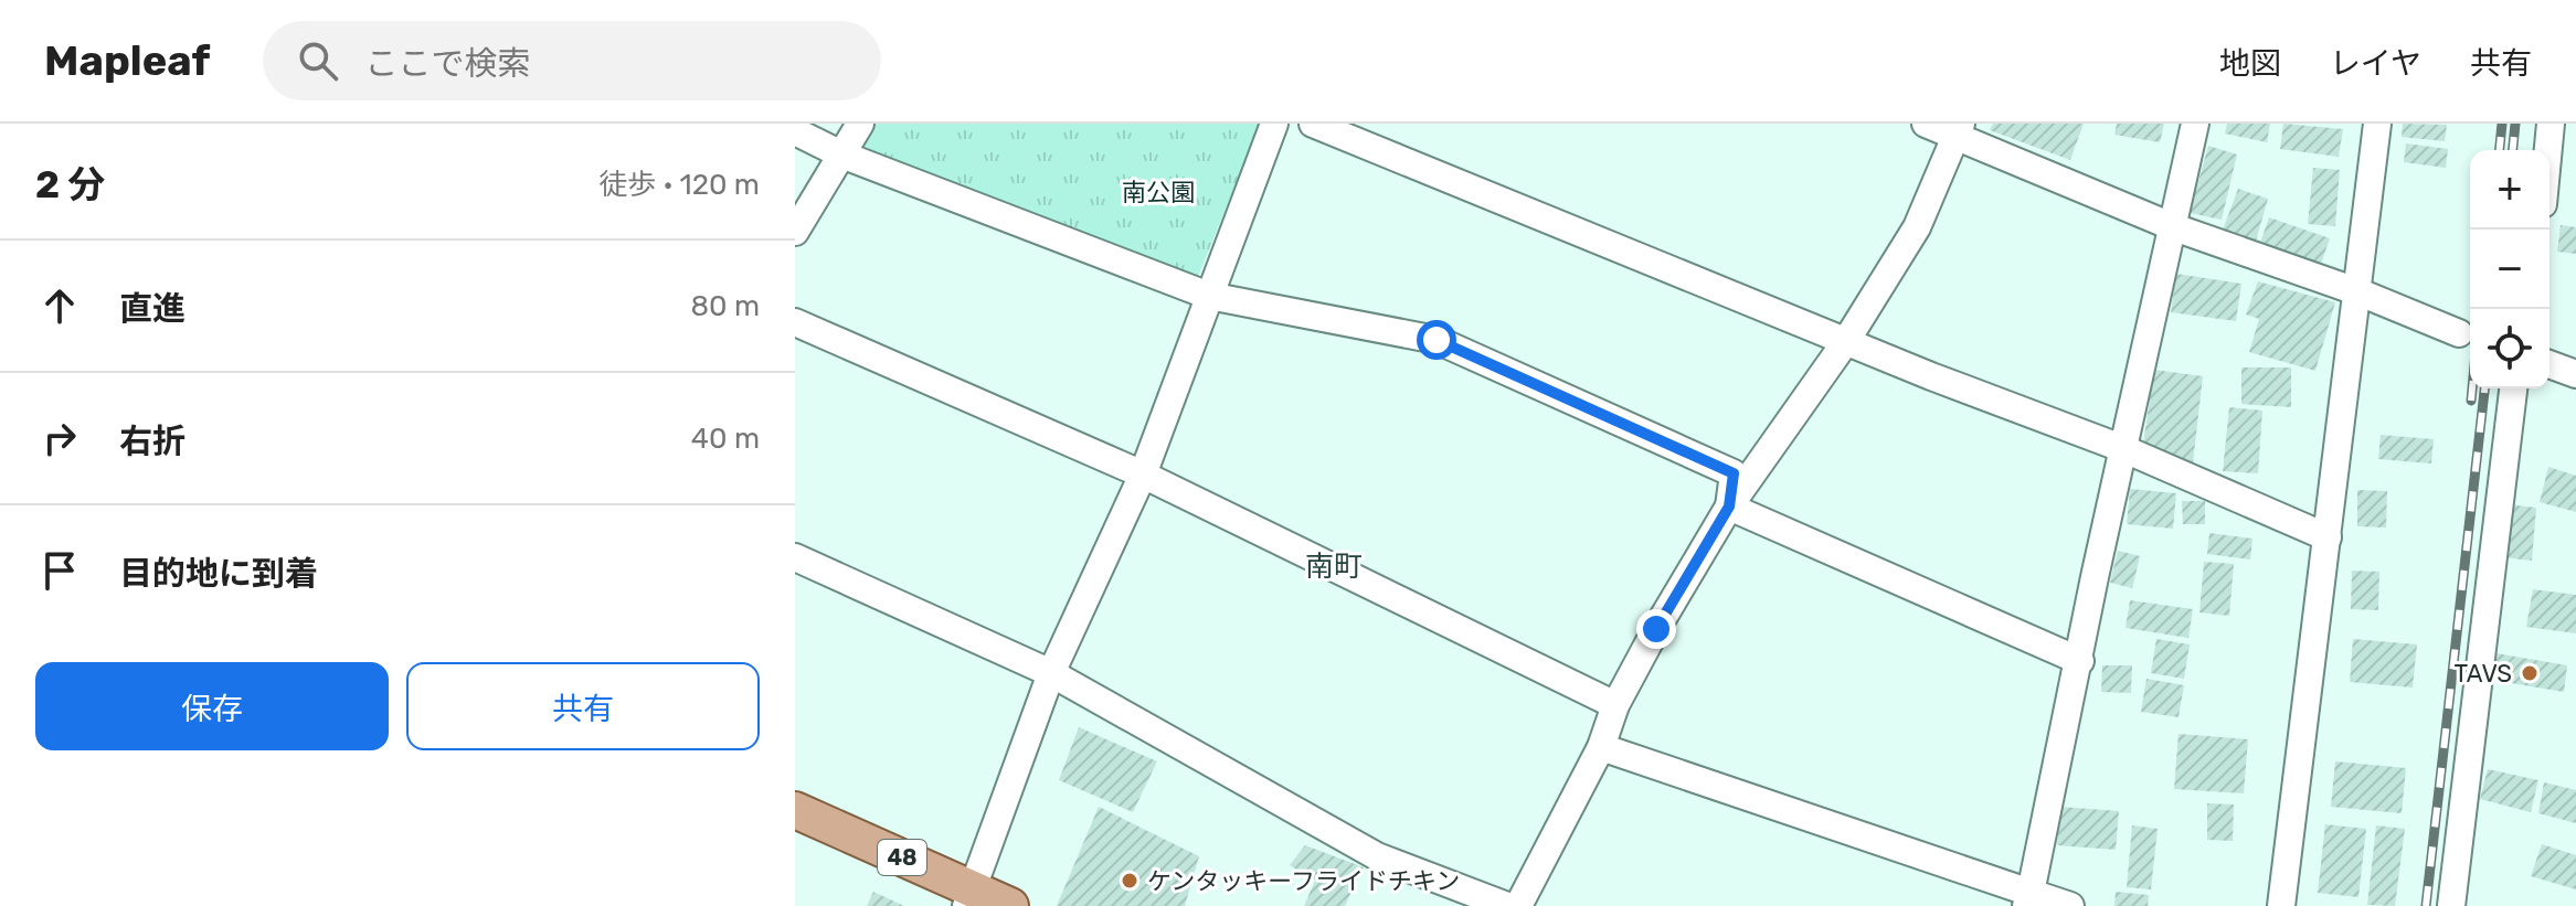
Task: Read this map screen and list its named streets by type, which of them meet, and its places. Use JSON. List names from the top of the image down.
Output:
{
  "streets": {
    "main road": ["48"]
  },
  "districts": ["南町"],
  "parks": ["南公園"],
  "places": ["TAVS", "ケンタッキーフライドチキン"],
  "page": {
    "header": "Mapleaf",
    "search": "ここで検索",
    "nav": ["地図", "レイヤ", "共有"],
    "heading": ["2 分", "徒歩 · 120 m"],
    "map_buttons": ["+", "−"],
    "list": [
      ["直進", "80 m"],
      ["右折", "40 m"],
      "目的地に到着"
    ],
    "buttons": ["保存", "共有"]
  }
}
